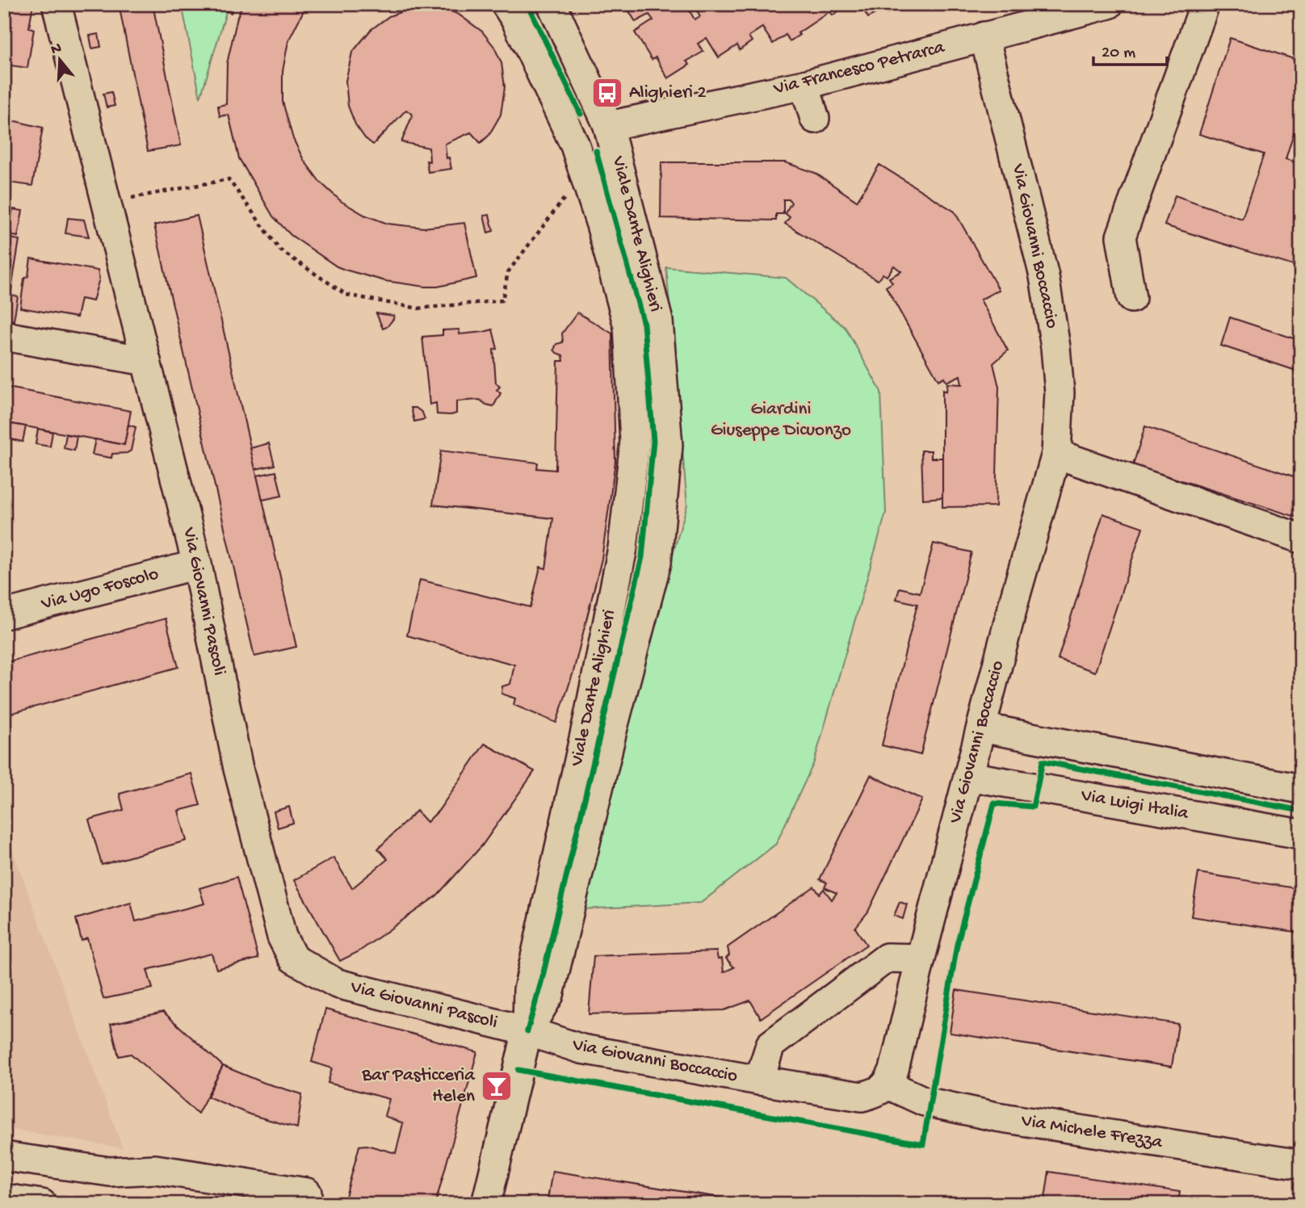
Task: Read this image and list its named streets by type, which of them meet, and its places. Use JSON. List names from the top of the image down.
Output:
{
  "streets": {
    "street": [
      "Via Francesco Petrarca",
      "Viale Dante Alighieri",
      "Via Giovanni Boccaccio",
      "Via Ugo Foscolo",
      "Via Giovanni Pascoli",
      "Via Luigi Italia",
      "Via Michele Frezza"
    ]
  },
  "crossings": [
    ["Via Francesco Petrarca", "Viale Dante Alighieri"],
    ["Via Francesco Petrarca", "Via Giovanni Boccaccio"],
    ["Viale Dante Alighieri", "Via Giovanni Boccaccio"],
    ["Viale Dante Alighieri", "Via Giovanni Pascoli"],
    ["Via Giovanni Boccaccio", "Via Giovanni Pascoli"],
    ["Via Giovanni Boccaccio", "Via Luigi Italia"],
    ["Via Giovanni Boccaccio", "Via Michele Frezza"],
    ["Via Ugo Foscolo", "Via Giovanni Pascoli"]
  ],
  "parks": ["Giardini Giuseppe Dicuonzo"],
  "places": {
    "bus stop": ["Alighieri 2"],
    "bar": ["Bar Pasticceria Helen"]
  },
  "scale_bar": "20 m",
  "north": "top"
}
